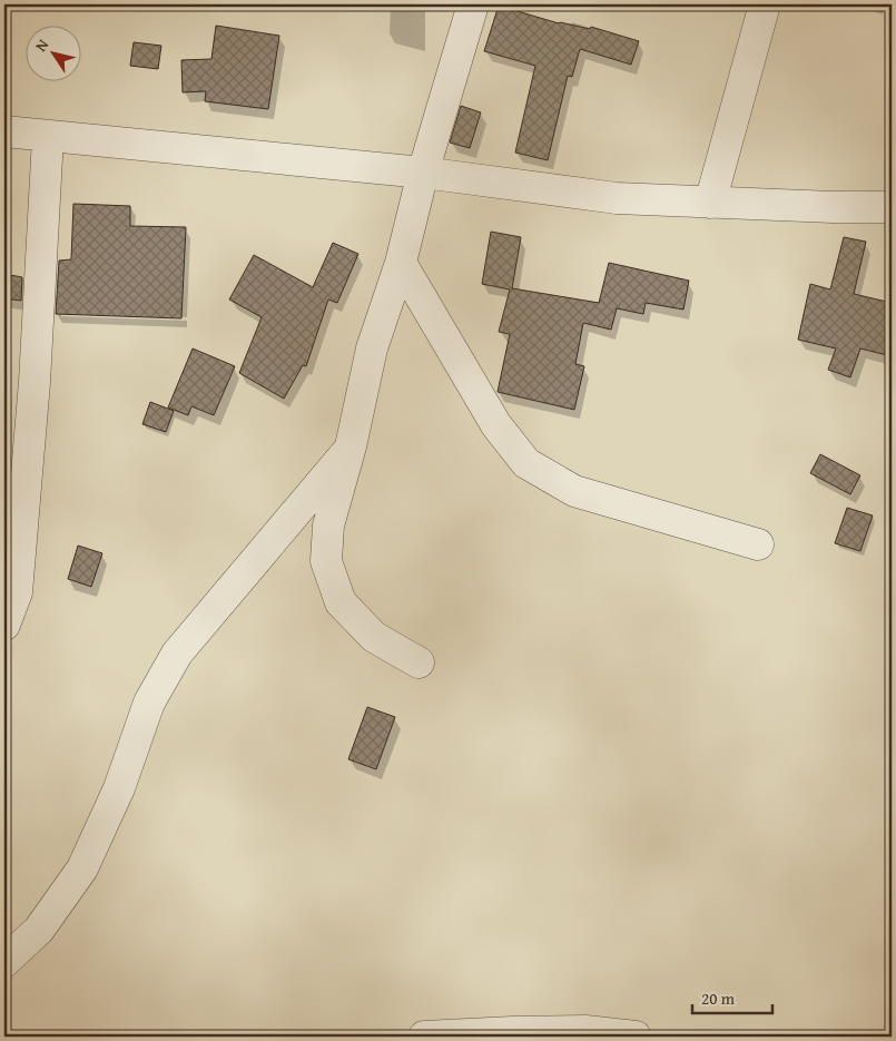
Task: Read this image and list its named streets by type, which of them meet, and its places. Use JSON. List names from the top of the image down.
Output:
{
  "scale_bar": "20 m",
  "north": "top left"
}
